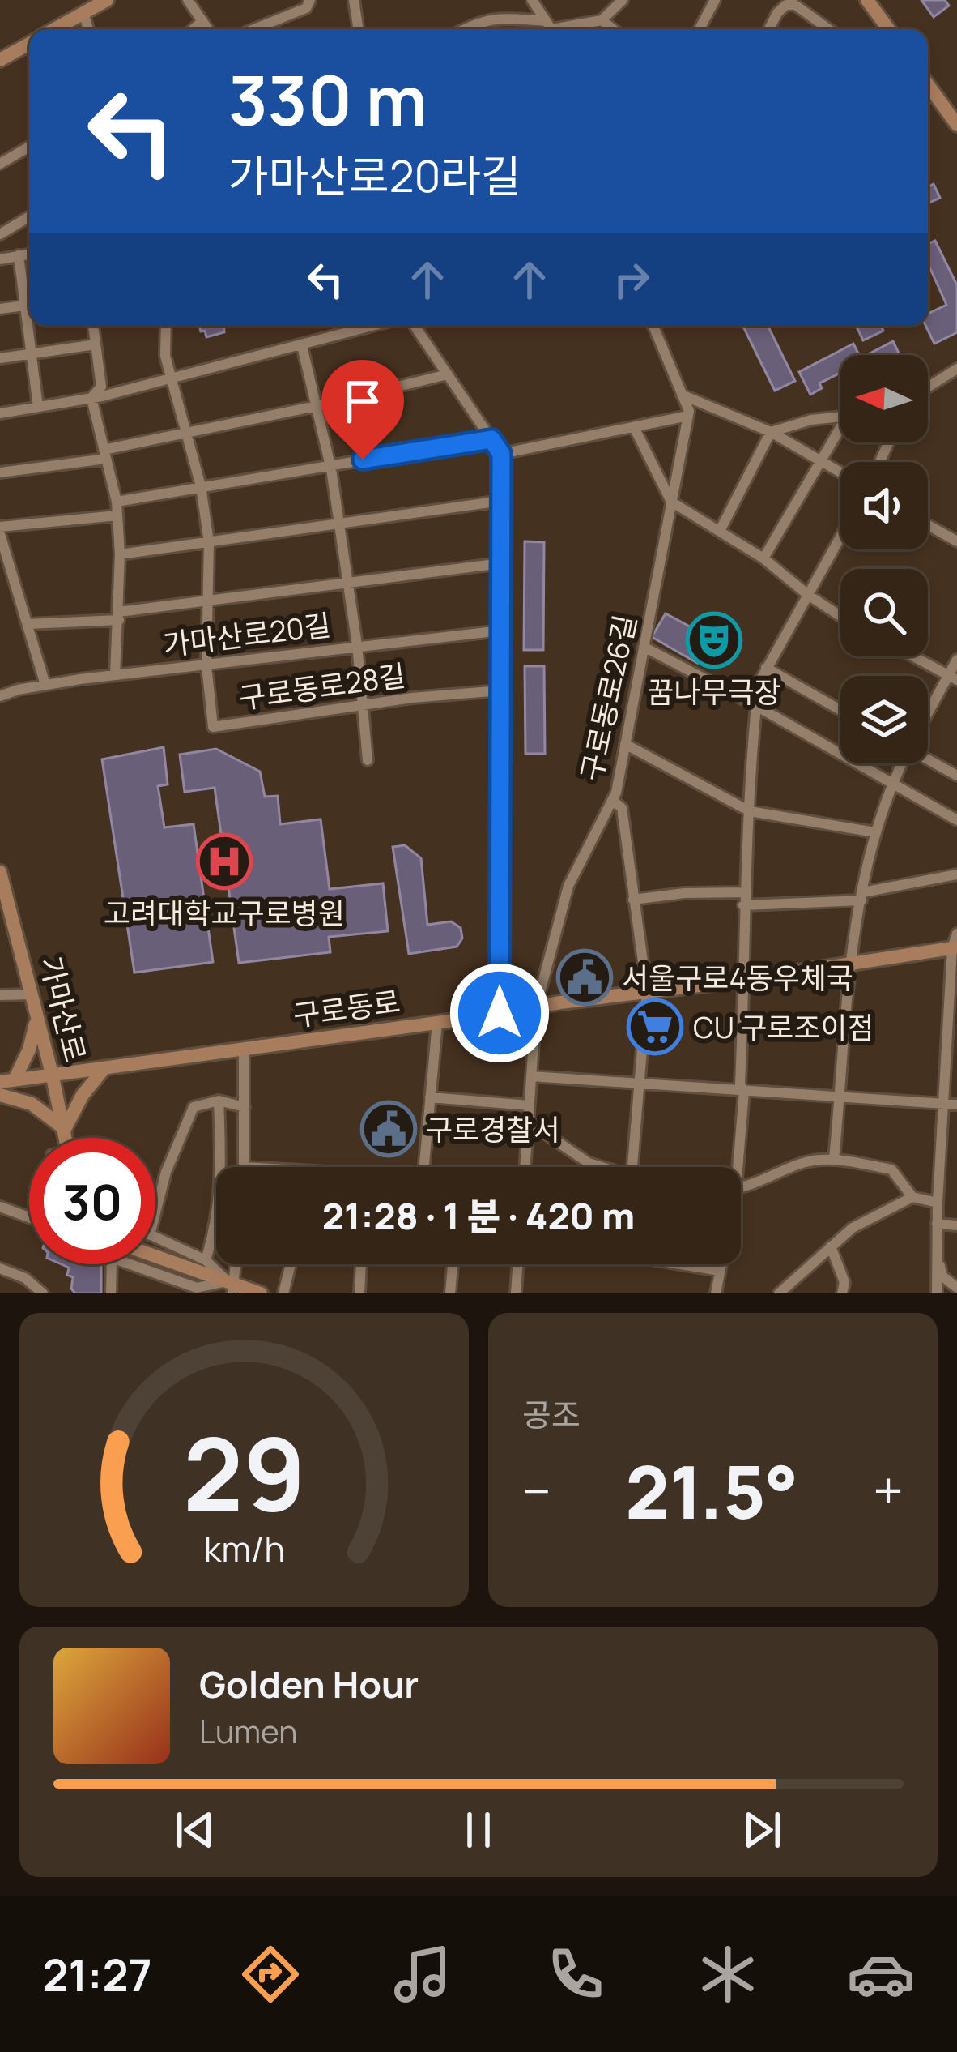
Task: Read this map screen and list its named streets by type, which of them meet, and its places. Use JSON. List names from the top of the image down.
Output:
{
  "streets": {
    "main road": ["구로동로", "가마산로"],
    "street": ["가마산로20길", "구로동로28길", "구로동로26길"]
  },
  "crossings": [
    ["가마산로20길", "구로동로28길"],
    ["구로동로26길", "구로동로"],
    ["구로동로", "가마산로"]
  ],
  "places": {
    "theatre": ["꿈나무극장"],
    "hospital": ["고려대학교구로병원"],
    "public building": ["서울구로4동우체국", "구로경찰서"],
    "supermarket": ["CU 구로조이점"]
  },
  "north": "left",
  "page": {
    "turn": ["330 m", "가마산로20라길"],
    "limit": "30",
    "trip": "21:28 · 1 분 · 420 m",
    "tile": "공조",
    "heat": ["−", "21.5°", "+"],
    "song": ["Golden Hour", "Lumen"],
    "tabs": "21:27",
    "gauge": ["29", "km/h"]
  }
}
